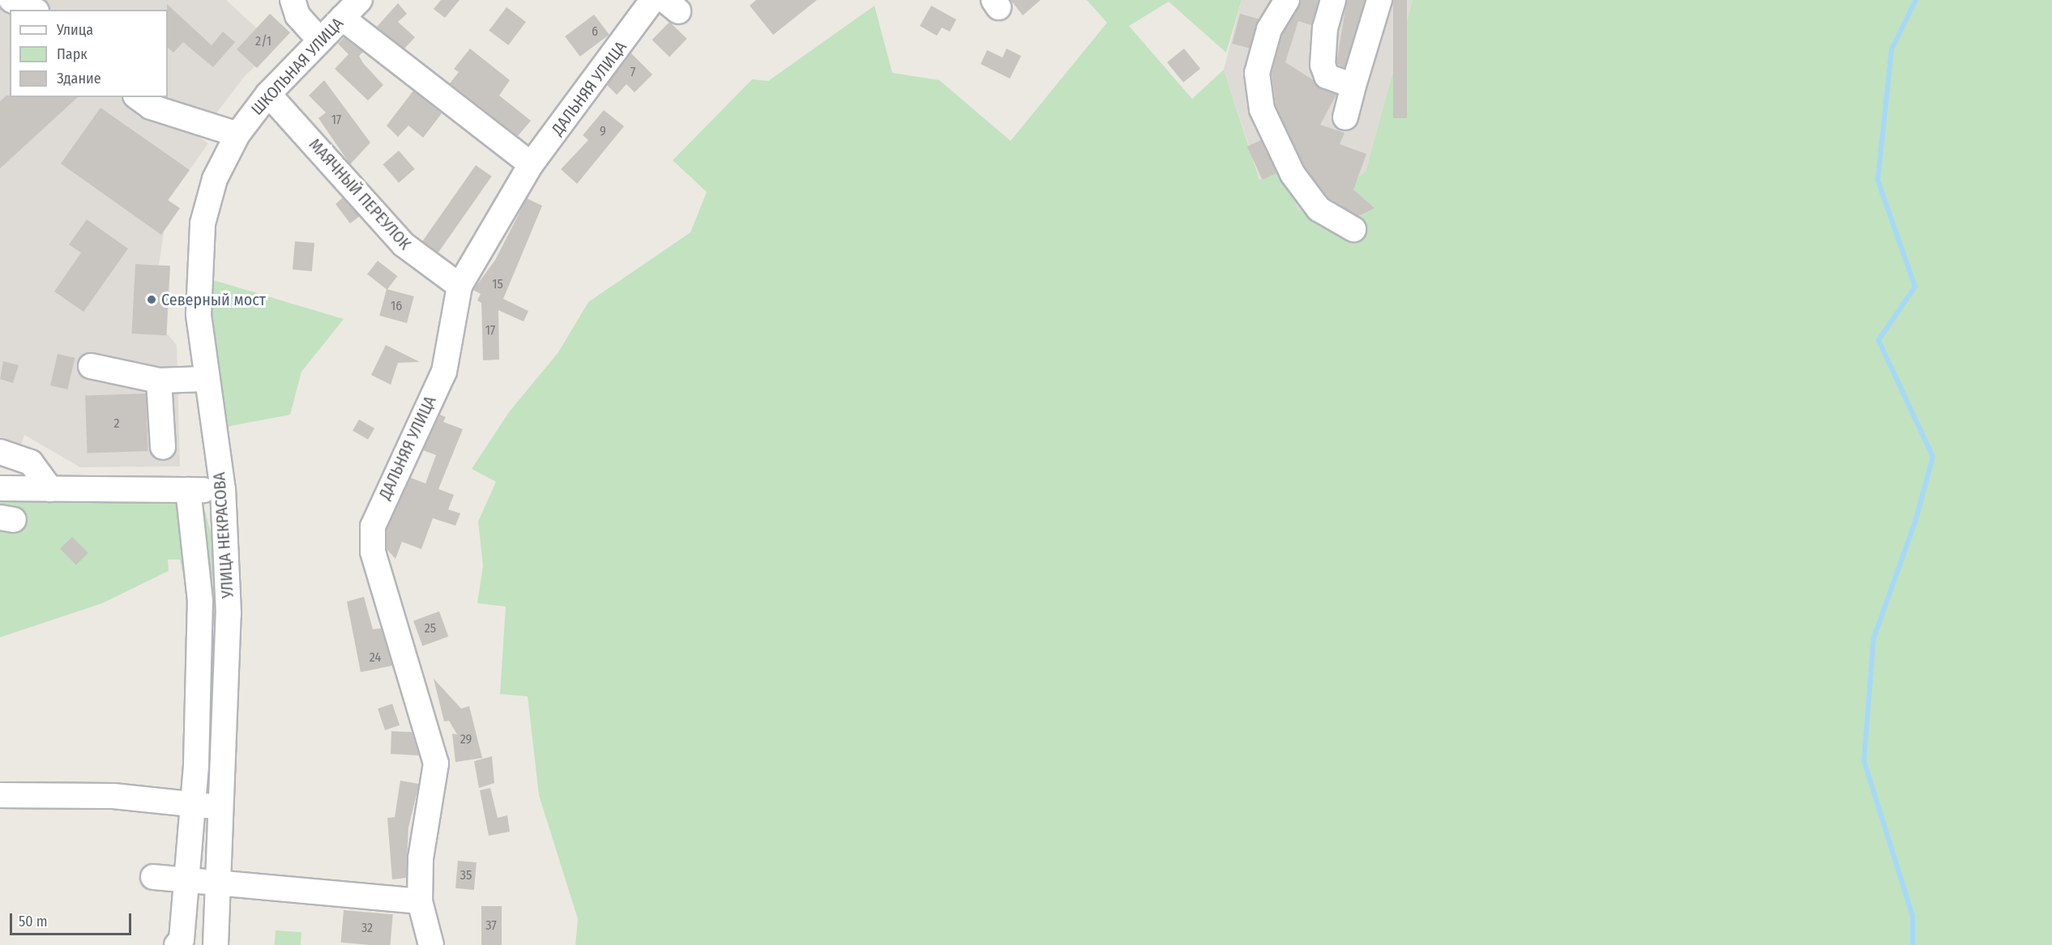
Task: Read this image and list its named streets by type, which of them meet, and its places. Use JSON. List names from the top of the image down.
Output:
{
  "streets": {
    "street": [
      "ШКОЛЬНАЯ УЛИЦА",
      "ДАЛЬНЯЯ УЛИЦА",
      "МАЯЧНЫЙ ПЕРЕУЛОК",
      "УЛИЦА НЕКРАСОВА"
    ]
  },
  "crossings": [
    ["ШКОЛЬНАЯ УЛИЦА", "МАЯЧНЫЙ ПЕРЕУЛОК"],
    ["ШКОЛЬНАЯ УЛИЦА", "УЛИЦА НЕКРАСОВА"],
    ["ДАЛЬНЯЯ УЛИЦА", "МАЯЧНЫЙ ПЕРЕУЛОК"]
  ],
  "places": ["Северный мост"],
  "house_numbers": [
    "6",
    "2/1",
    "7",
    "17",
    "9",
    "15",
    "16",
    "17",
    "2",
    "25",
    "24",
    "29",
    "35",
    "37",
    "32"
  ],
  "legend": ["Улица", "Парк", "Здание"],
  "scale_bar": "50 m"
}
